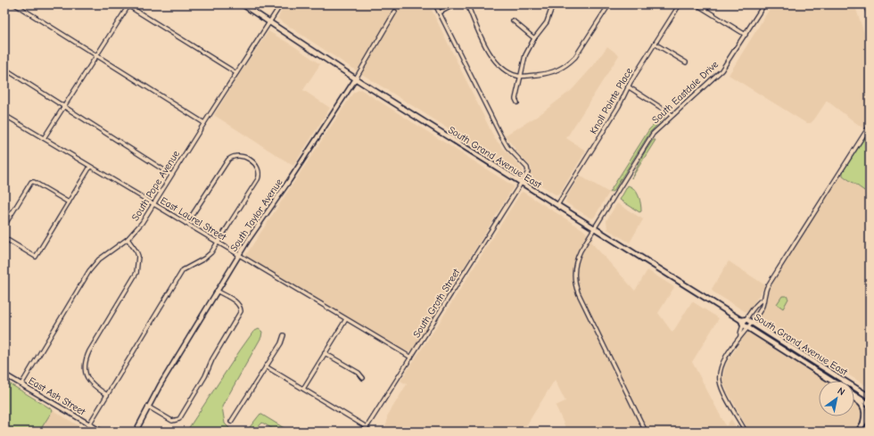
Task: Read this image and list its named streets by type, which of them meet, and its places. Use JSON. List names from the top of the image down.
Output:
{
  "streets": {
    "main road": ["South Grand Avenue East"],
    "street": [
      "South Eastdale Drive",
      "Knoll Pointe Place",
      "South Pope Avenue",
      "South Taylor Avenue",
      "East Laurel Street",
      "South Groth Street",
      "East Ash Street"
    ]
  },
  "crossings": [
    ["South Eastdale Drive", "South Grand Avenue East"],
    ["Knoll Pointe Place", "South Grand Avenue East"],
    ["South Grand Avenue East", "South Pope Avenue"],
    ["South Grand Avenue East", "South Taylor Avenue"],
    ["South Grand Avenue East", "South Groth Street"],
    ["South Pope Avenue", "East Laurel Street"],
    ["South Pope Avenue", "East Ash Street"],
    ["South Taylor Avenue", "East Laurel Street"],
    ["East Laurel Street", "South Groth Street"]
  ],
  "north": "top right"
}
